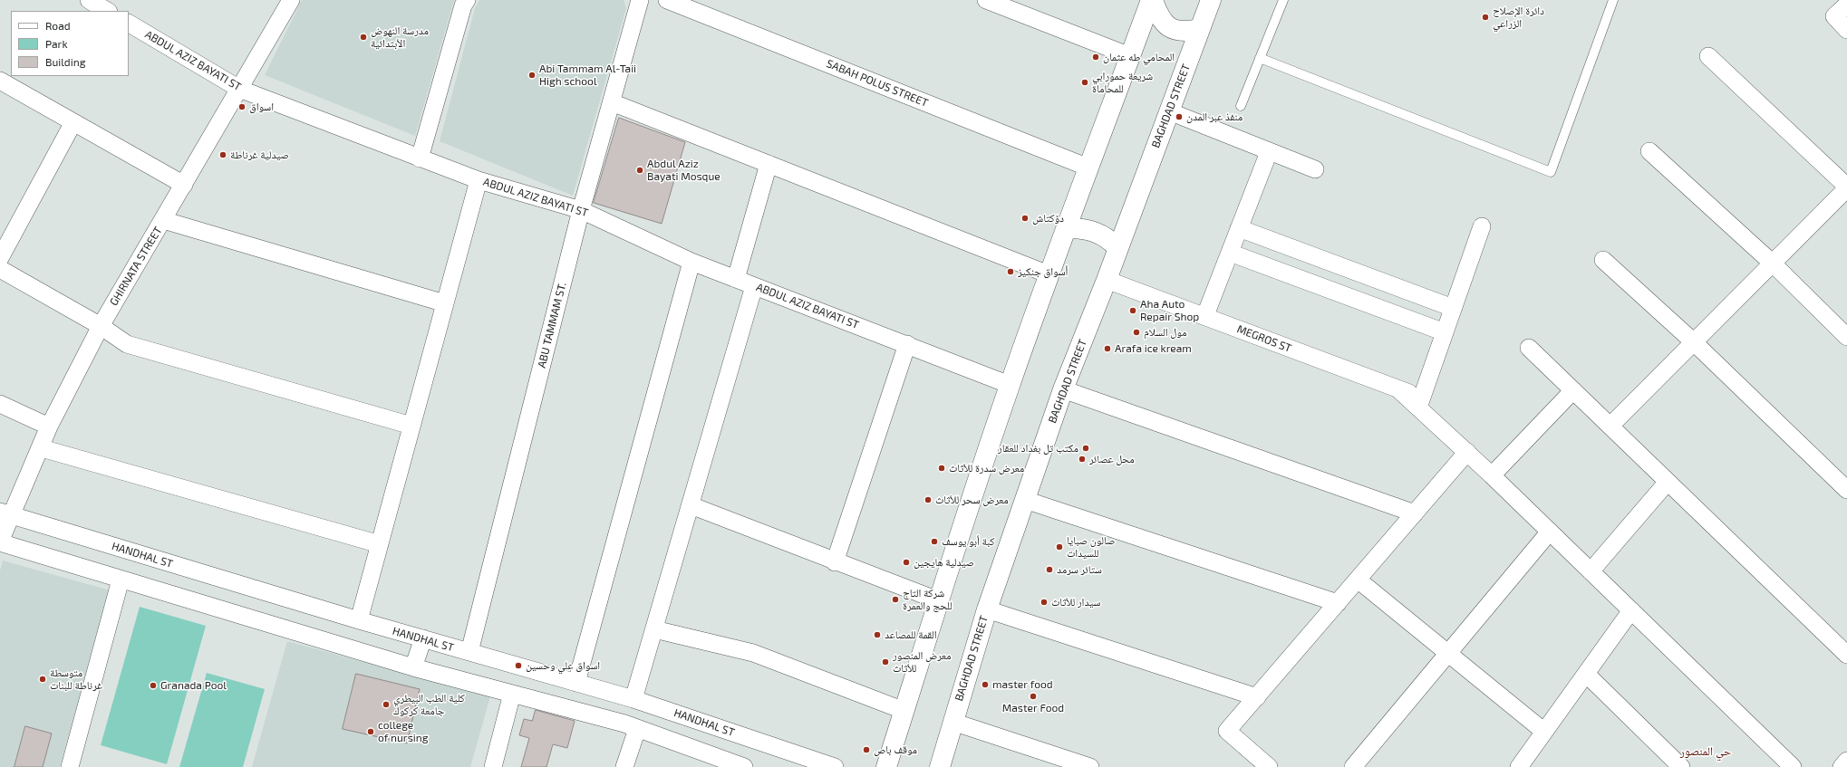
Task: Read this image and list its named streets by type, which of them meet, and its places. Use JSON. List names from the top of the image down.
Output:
{
  "streets": {
    "main road": ["BAGHDAD STREET"],
    "street": [
      "ABDUL AZIZ BAYATI ST",
      "SABAH POLUS STREET",
      "GHIRNATA STREET",
      "ABU TAMMAM ST.",
      "MEGROS ST",
      "HANDHAL ST"
    ]
  },
  "crossings": [
    ["ABDUL AZIZ BAYATI ST", "GHIRNATA STREET"],
    ["ABDUL AZIZ BAYATI ST", "ABU TAMMAM ST."],
    ["BAGHDAD STREET", "MEGROS ST"],
    ["GHIRNATA STREET", "HANDHAL ST"],
    ["ABU TAMMAM ST.", "HANDHAL ST"]
  ],
  "districts": ["حي المنصور"],
  "places": [
    "دائرة الإصلاح الزراعي",
    "مدرسة النهوض الأبتدائية",
    "المحامي طه عثمان",
    "Abi Tammam Al-Taii High school",
    "شريعة حمورابي للمحاماة",
    "اسواق",
    "منفذ عبر المدن",
    "صيدلية غرناطة",
    "Abdul Aziz Bayati Mosque",
    "دۆکتاش",
    "أسواق جنكيز",
    "Aha Auto Repair Shop",
    "مول السلام",
    "Arafa ice kream",
    "مكتب تل بغداد للعقار",
    "محل عصائر",
    "معرض سدرة للأثاث",
    "معرض سحر للأثاث",
    "كبة أبو يوسف",
    "صالون صبايا للسيدات",
    "صيدلية هايجين",
    "ستائر سرمد",
    "شركة التاج للحج والعمرة",
    "سيدار للأثاث",
    "القمة للمصاعد",
    "معرض المنصور للأثاث",
    "اسواق علي وحسين",
    "متوسطة غرناطة للبنات",
    "master food",
    "Granada Pool",
    "Master Food",
    "كلية الطب البيطري جامعة كركوك",
    "college of nursing",
    "موقف باص"
  ],
  "legend": ["Road", "Park", "Building"]
}
